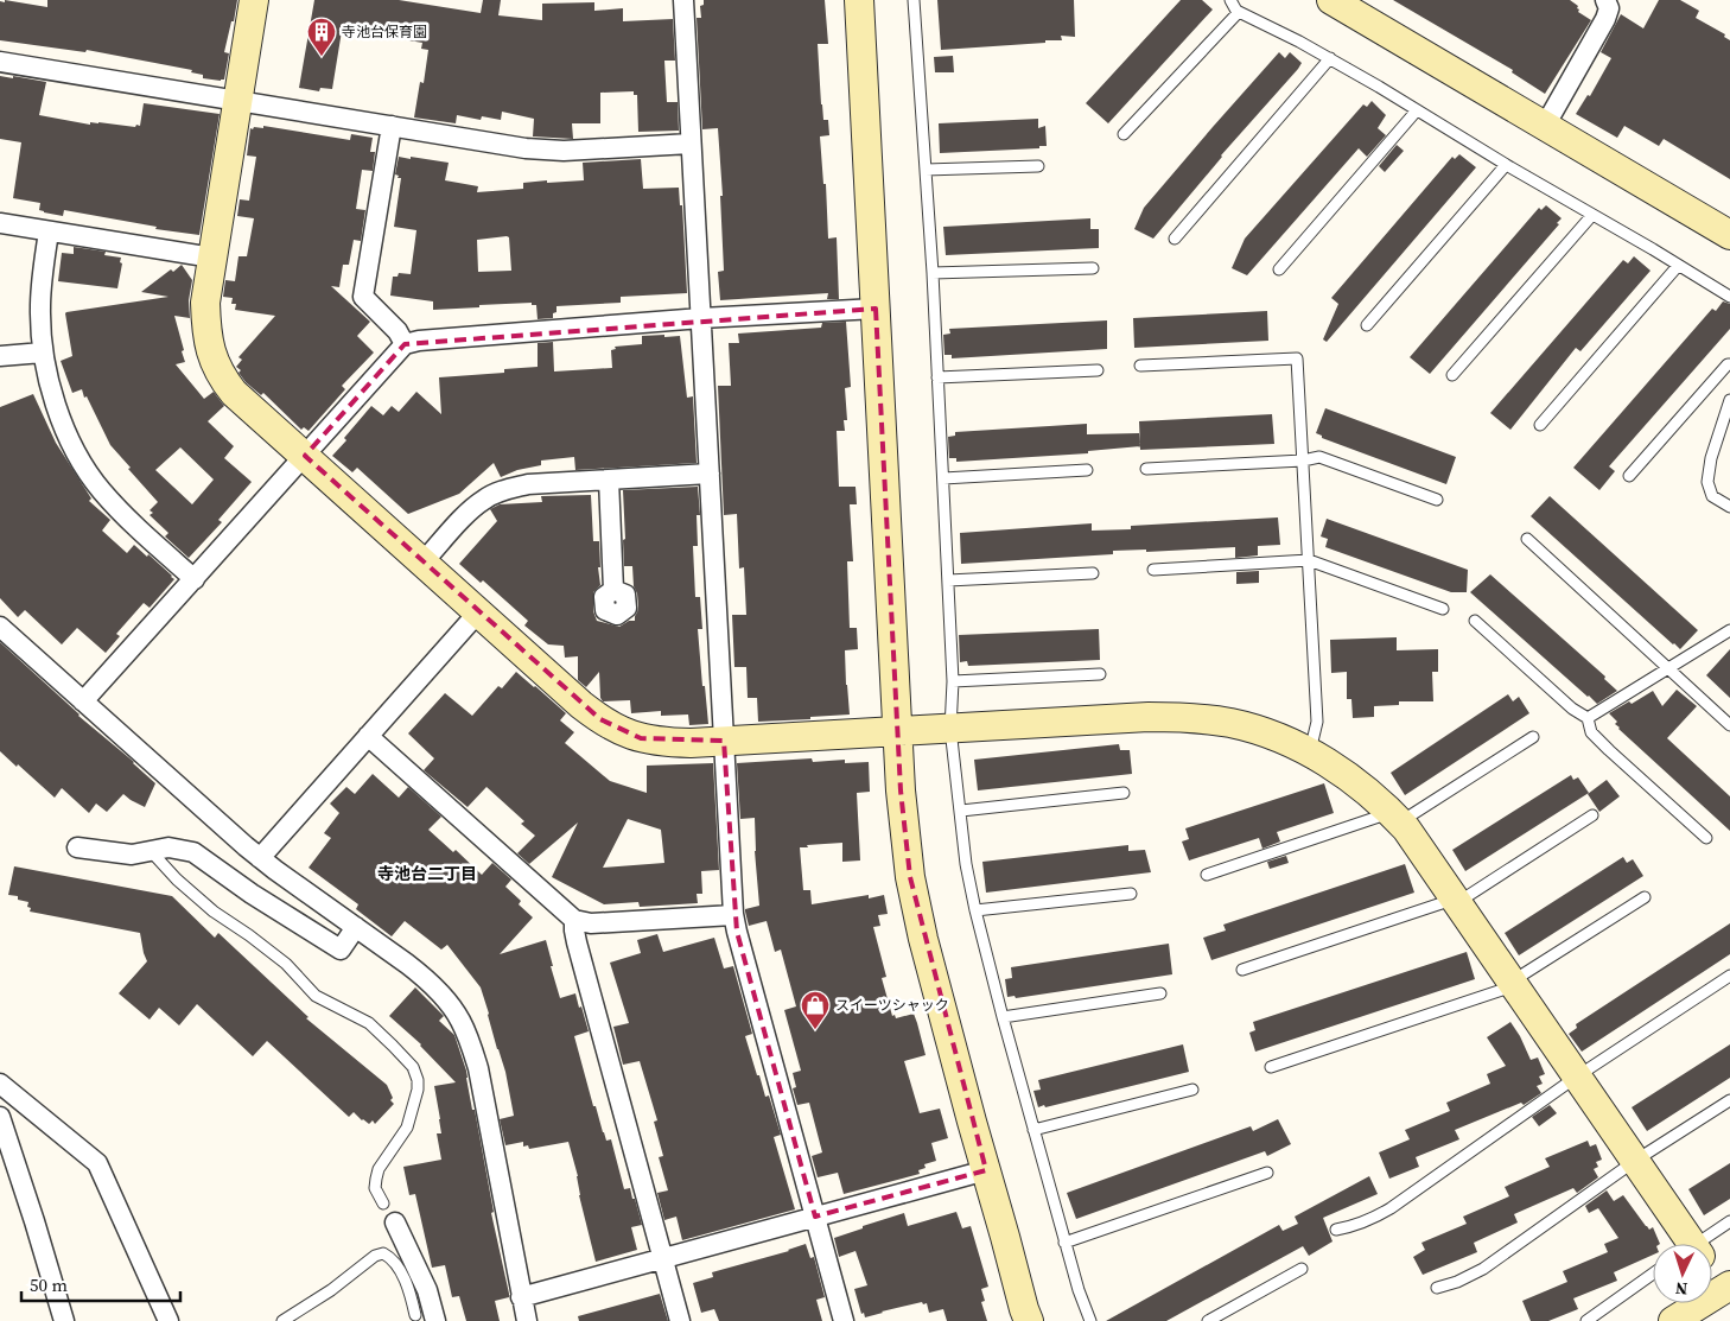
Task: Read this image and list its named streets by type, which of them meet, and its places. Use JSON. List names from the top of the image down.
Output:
{
  "districts": ["寺池台二丁目"],
  "places": {
    "building": ["寺池台保育園"],
    "shop": ["スイーツシャック"]
  },
  "scale_bar": "50 m",
  "north": "bottom"
}
